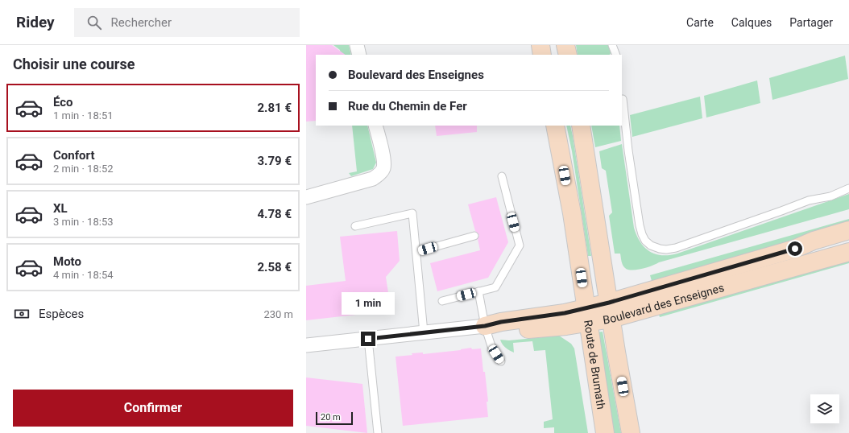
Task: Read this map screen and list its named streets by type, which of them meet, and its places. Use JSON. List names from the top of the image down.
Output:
{
  "streets": {
    "street": ["Boulevard des Enseignes", "Route de Brumath"]
  },
  "crossings": [
    ["Boulevard des Enseignes", "Route de Brumath"]
  ],
  "scale_bar": "20 m",
  "page": {
    "header": "Ridey",
    "search": "Rechercher",
    "nav": ["Carte", "Calques", "Partager"],
    "heading": "Choisir une course",
    "banner": ["Boulevard des Enseignes", "Rue du Chemin de Fer"],
    "list": [
      {
        "name": "Éco",
        "note": "1 min · 18:51",
        "value": "2.81 €"
      },
      {
        "name": "Confort",
        "note": "2 min · 18:52",
        "value": "3.79 €"
      },
      {
        "name": "XL",
        "note": "3 min · 18:53",
        "value": "4.78 €"
      },
      {
        "name": "Moto",
        "note": "4 min · 18:54",
        "value": "2.58 €"
      }
    ],
    "bubble": "1 min",
    "pay": ["Espèces", "230 m"],
    "buttons": "Confirmer",
    "scale": "20 m"
  }
}
